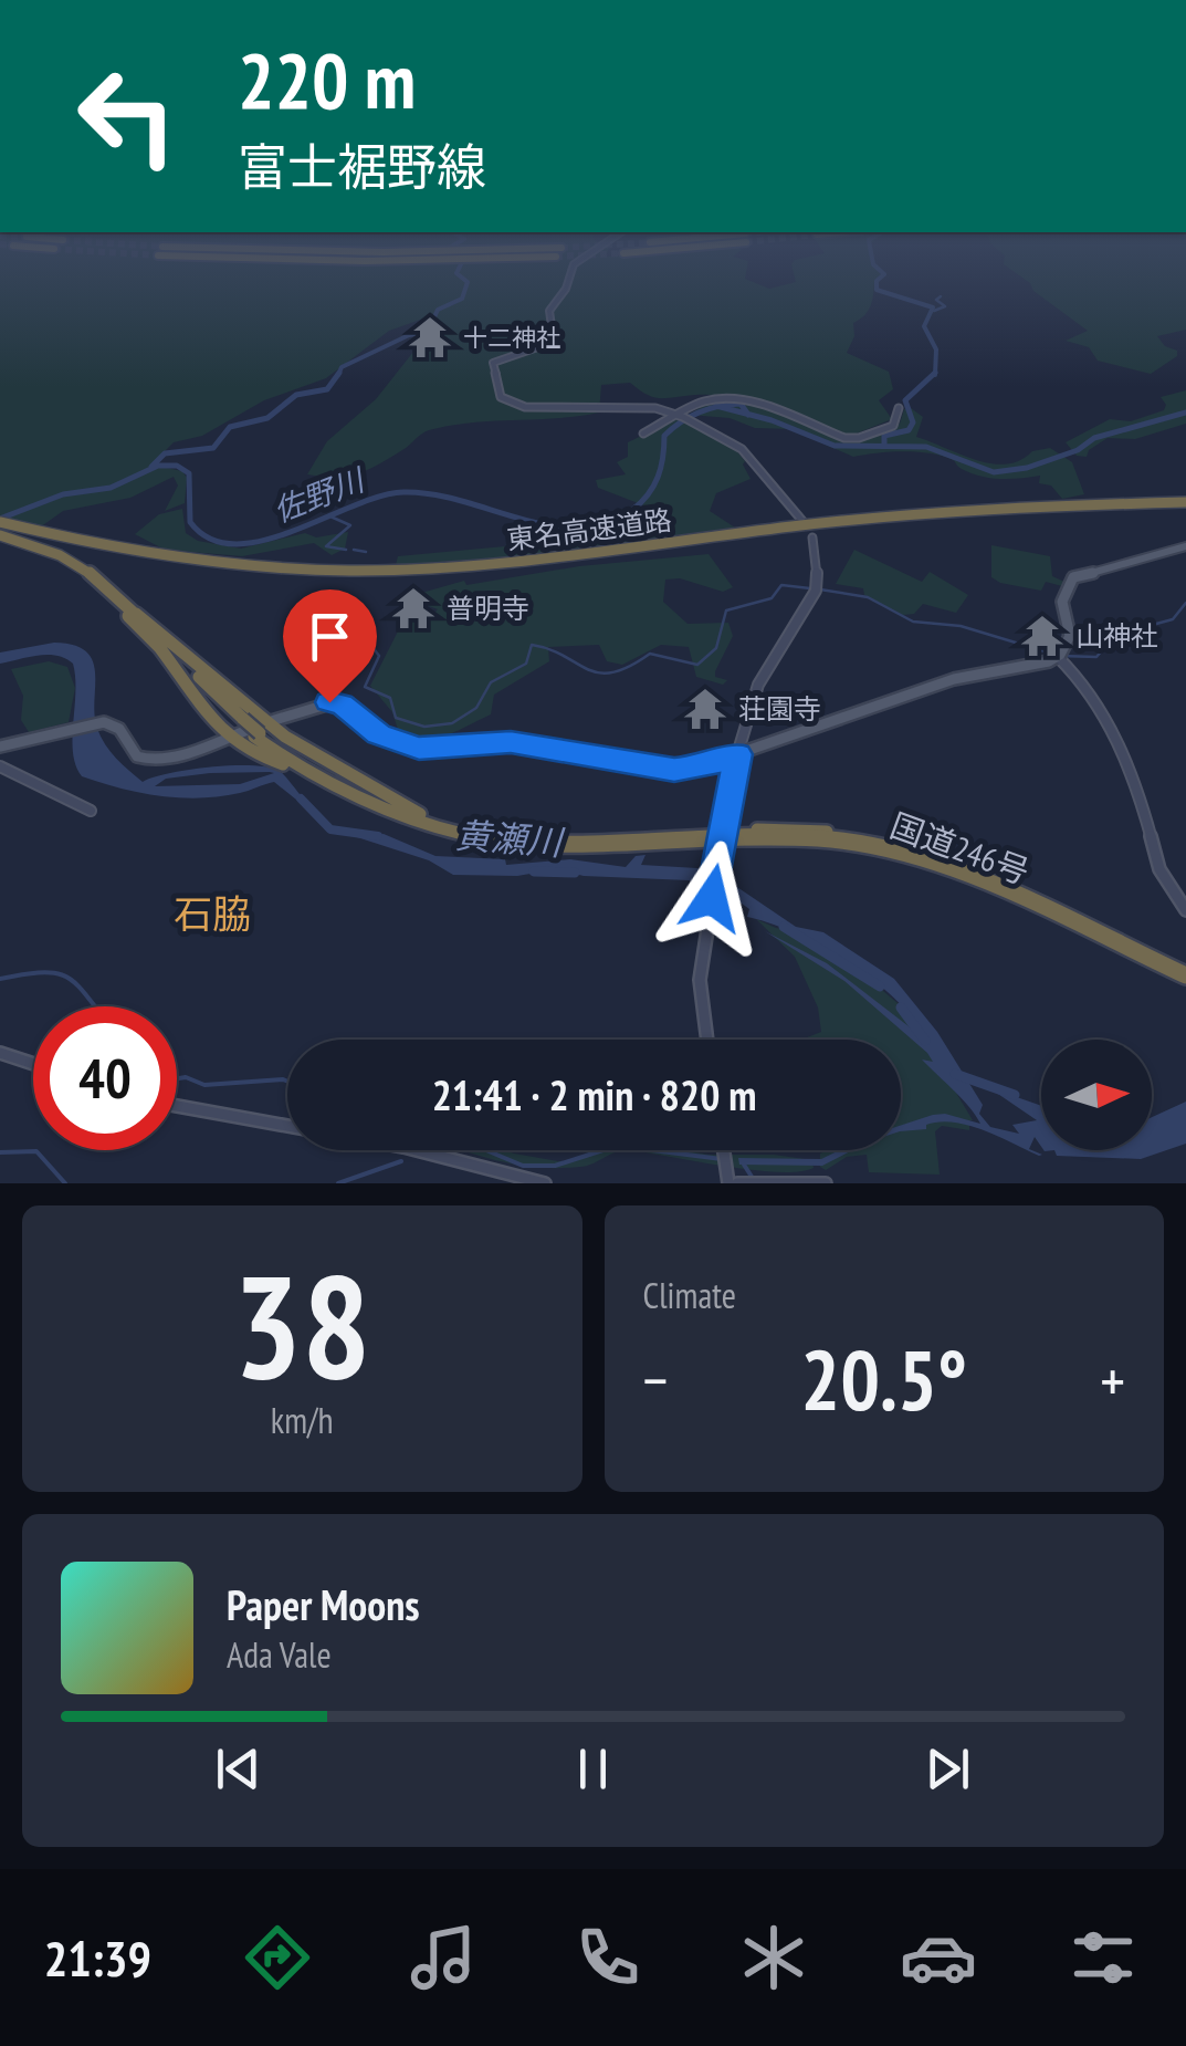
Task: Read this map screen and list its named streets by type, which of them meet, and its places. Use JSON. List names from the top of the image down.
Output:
{
  "streets": {
    "highway": ["東名高速道路", "国道246号"]
  },
  "crossings": [
    ["東名高速道路", "国道246号"]
  ],
  "districts": ["石脇"],
  "water": ["佐野川", "黄瀬川"],
  "places": {
    "temple": [
      "十二神社",
      "普明寺",
      "山神社",
      "荘園寺"
    ]
  },
  "north": "right",
  "page": {
    "turn": ["220 m", "富士裾野線"],
    "limit": "40",
    "trip": "21:41 · 2 min · 820 m",
    "tile": [
      ["38", "km/h"],
      "Climate"
    ],
    "heat": ["−", "20.5°", "+"],
    "song": ["Paper Moons", "Ada Vale"],
    "tabs": "21:39"
  }
}
